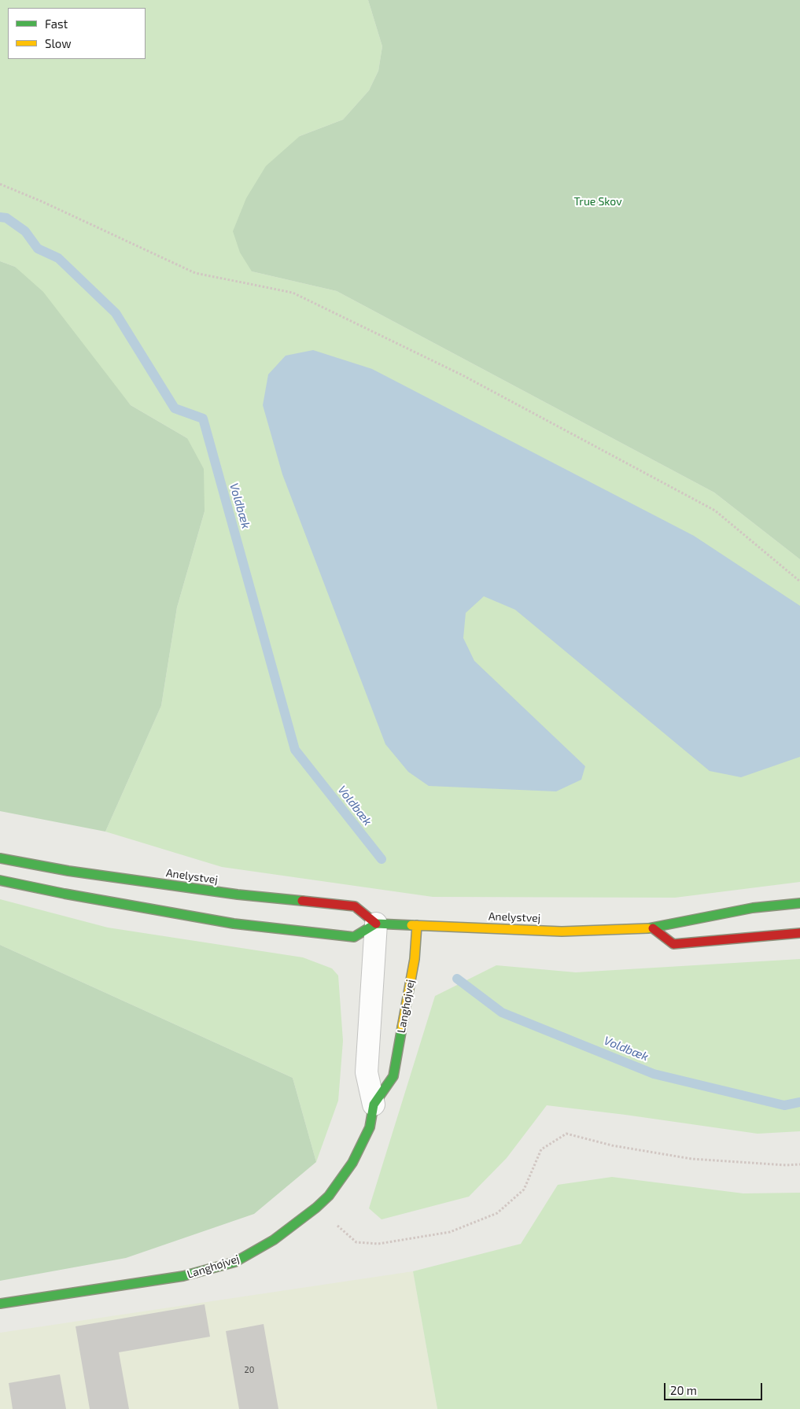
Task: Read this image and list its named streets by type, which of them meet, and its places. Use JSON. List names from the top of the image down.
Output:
{
  "streets": {
    "street": ["Anelystvej", "Langhøjvej"]
  },
  "crossings": [
    ["Anelystvej", "Langhøjvej"]
  ],
  "water": ["Voldbæk"],
  "parks": ["True Skov"],
  "house_numbers": ["20"],
  "legend": ["Fast", "Slow"],
  "scale_bar": "20 m"
}
